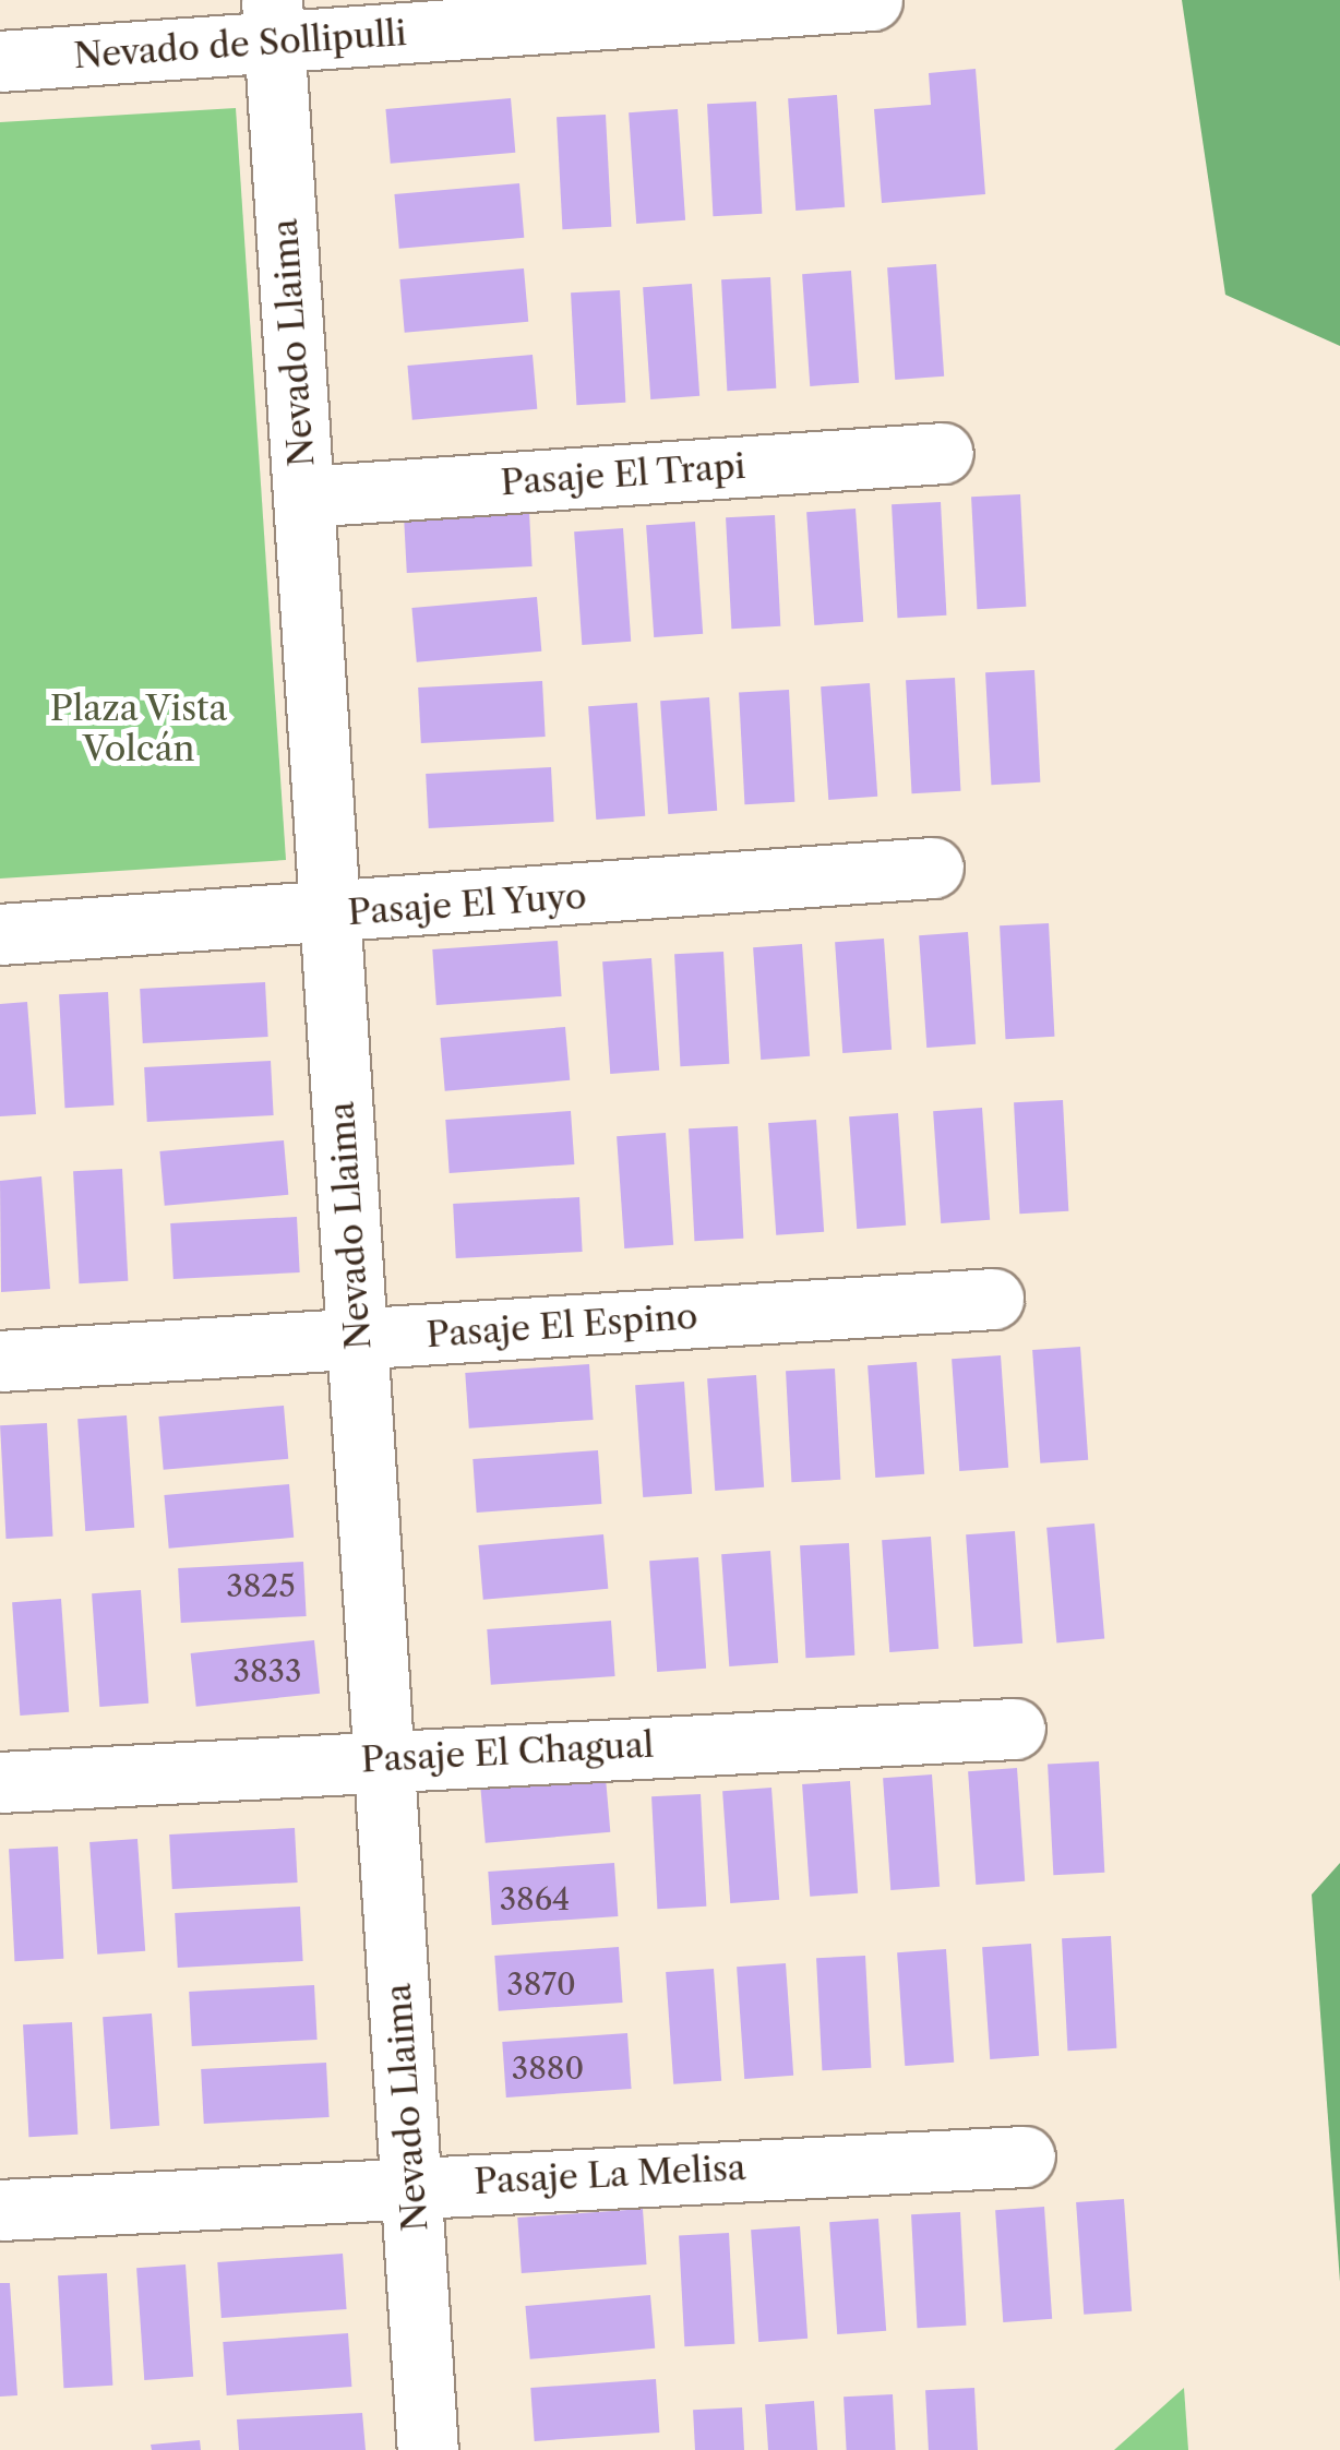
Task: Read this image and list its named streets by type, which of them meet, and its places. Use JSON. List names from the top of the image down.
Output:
{
  "streets": {
    "street": [
      "Nevado de Sollipulli",
      "Nevado Llaima",
      "Pasaje El Trapi",
      "Pasaje El Yuyo",
      "Pasaje El Espino",
      "Pasaje El Chagual",
      "Pasaje La Melisa"
    ]
  },
  "crossings": [
    ["Nevado de Sollipulli", "Nevado Llaima"],
    ["Nevado Llaima", "Pasaje El Trapi"],
    ["Nevado Llaima", "Pasaje El Yuyo"],
    ["Nevado Llaima", "Pasaje El Espino"],
    ["Nevado Llaima", "Pasaje El Chagual"],
    ["Nevado Llaima", "Pasaje La Melisa"]
  ],
  "parks": ["Plaza Vista Volcán"],
  "house_numbers": [
    "3825",
    "3833",
    "3864",
    "3870",
    "3880"
  ]
}
